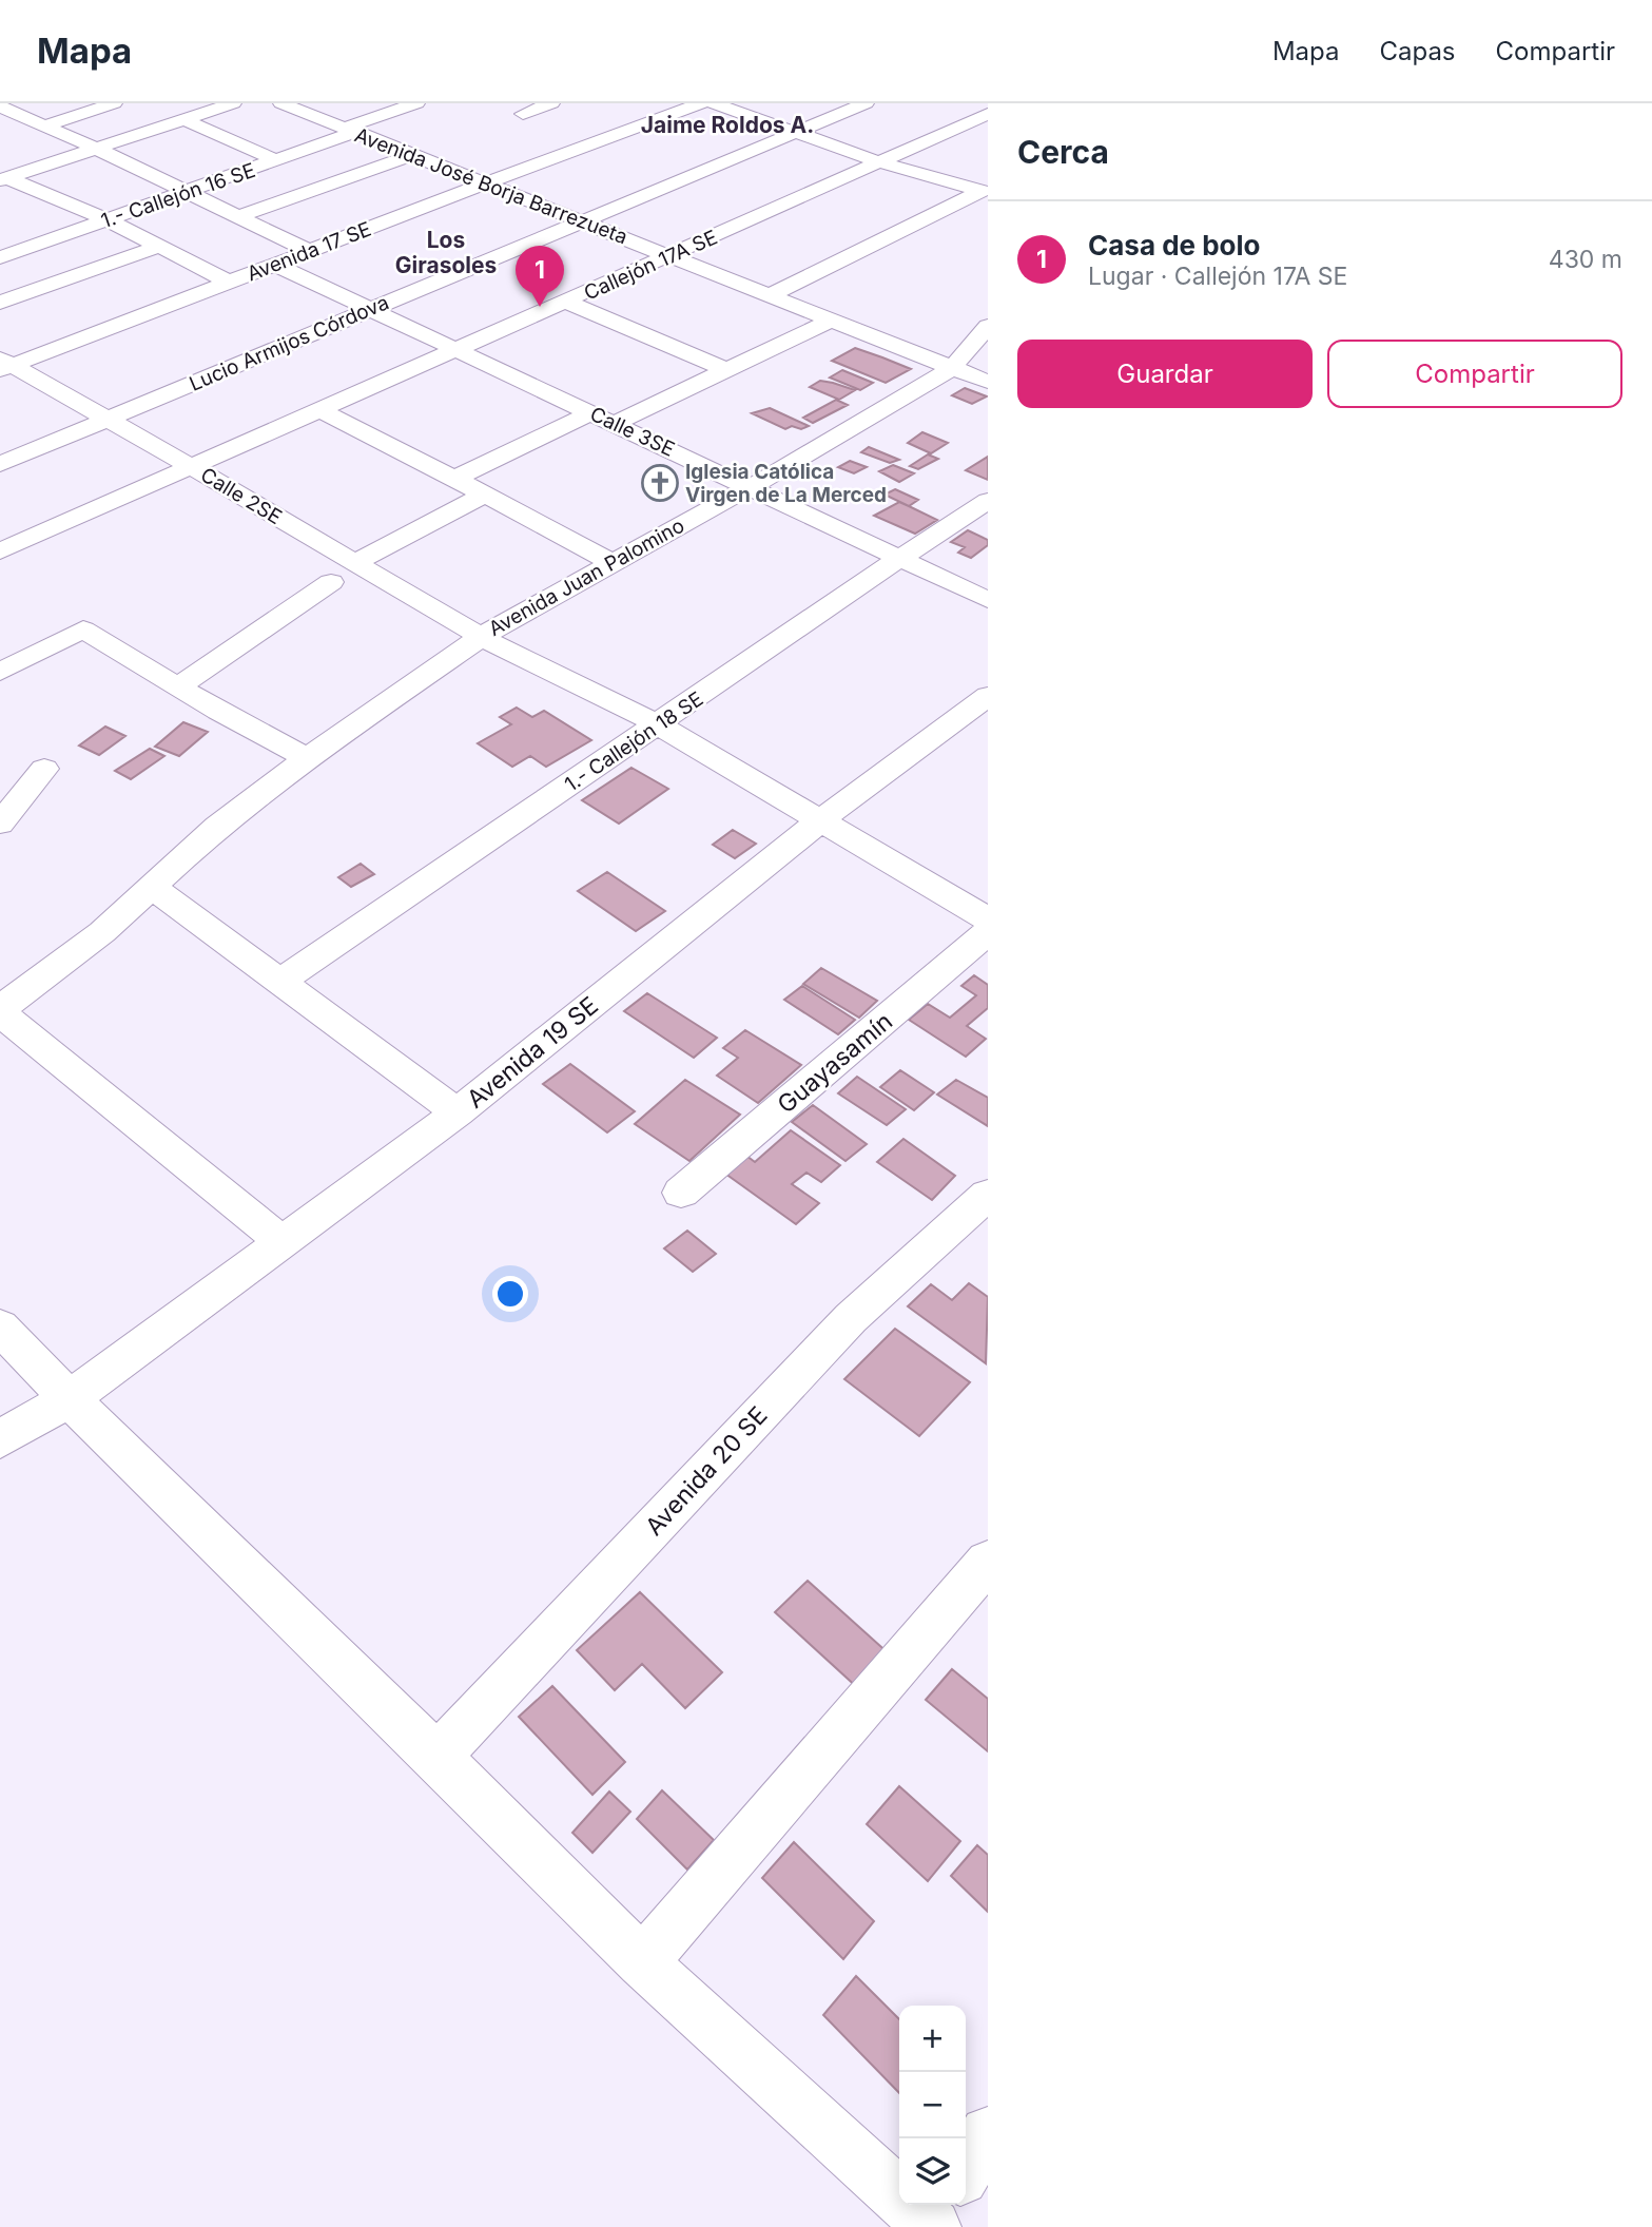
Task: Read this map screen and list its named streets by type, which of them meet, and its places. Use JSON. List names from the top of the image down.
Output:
{
  "streets": {
    "street": [
      "Avenida José Borja Barrezueta",
      "1.- Callejón 16 SE",
      "Avenida 17 SE",
      "Callejón 17A SE",
      "Lucio Armijos Córdova",
      "Calle 3SE",
      "Calle 2SE",
      "Avenida Juan Palomino",
      "1.- Callejón 18 SE",
      "Avenida 19 SE",
      "Guayasamín",
      "Avenida 20 SE"
    ]
  },
  "crossings": [
    ["Avenida José Borja Barrezueta", "1.- Callejón 16 SE"],
    ["Avenida José Borja Barrezueta", "Avenida 17 SE"],
    ["Avenida José Borja Barrezueta", "Callejón 17A SE"],
    ["Avenida José Borja Barrezueta", "Lucio Armijos Córdova"],
    ["Avenida José Borja Barrezueta", "Avenida Juan Palomino"],
    ["Avenida 17 SE", "Calle 3SE"],
    ["Avenida 17 SE", "Calle 2SE"],
    ["Callejón 17A SE", "Calle 3SE"],
    ["Callejón 17A SE", "Calle 2SE"],
    ["Lucio Armijos Córdova", "Calle 3SE"],
    ["Lucio Armijos Córdova", "Calle 2SE"],
    ["Calle 3SE", "Avenida Juan Palomino"],
    ["Calle 3SE", "1.- Callejón 18 SE"],
    ["Calle 2SE", "Avenida Juan Palomino"],
    ["Calle 2SE", "1.- Callejón 18 SE"],
    ["Calle 2SE", "Avenida 19 SE"]
  ],
  "districts": ["Jaime Roldos A.", "Los Girasoles"],
  "places": {
    "church": ["Iglesia Católica Virgen de La Merced"]
  },
  "page": {
    "header": "Mapa",
    "nav": ["Mapa", "Capas", "Compartir"],
    "heading": "Cerca",
    "list": [
      {
        "mark": "1",
        "name": "Casa de bolo",
        "note": "Lugar · Callejón 17A SE",
        "value": "430 m"
      }
    ],
    "pins": "1",
    "buttons": ["Guardar", "Compartir"],
    "map_buttons": ["+", "−"]
  }
}
